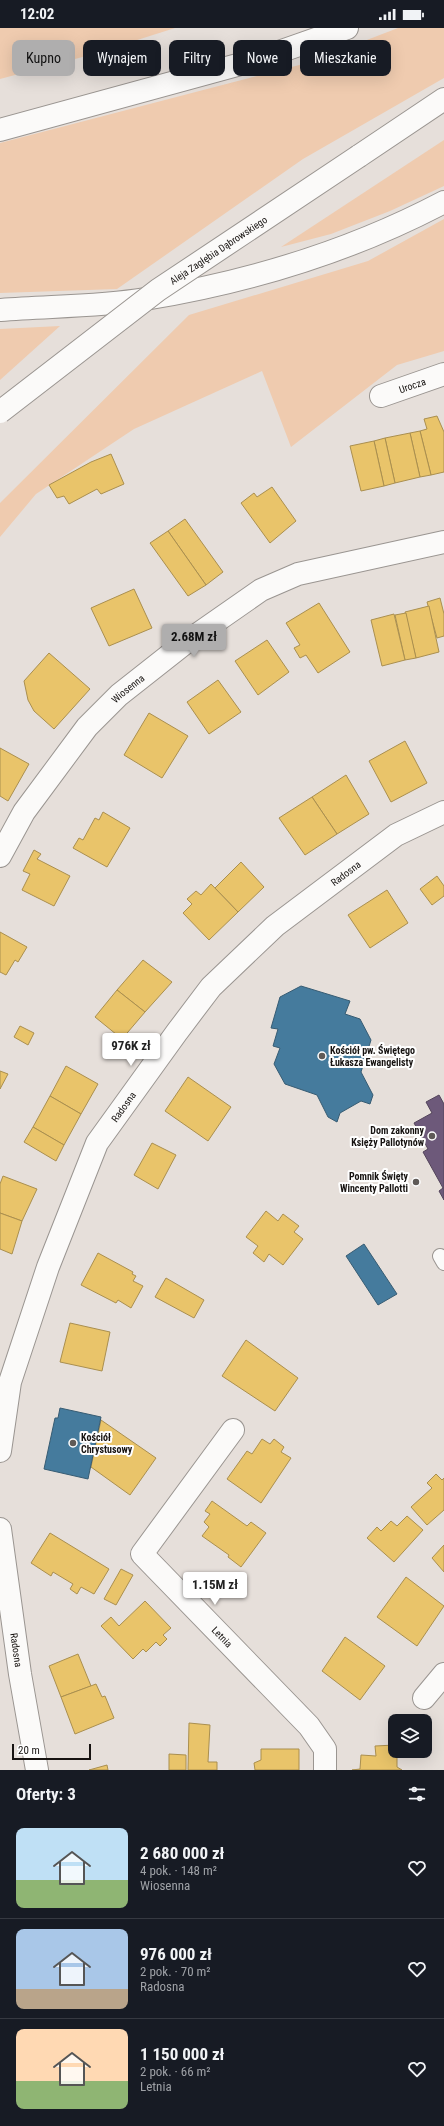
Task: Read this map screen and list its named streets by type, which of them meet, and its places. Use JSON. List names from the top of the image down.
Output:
{
  "streets": {
    "street": [
      "Aleja Zagłębia Dąbrowskiego",
      "Urocza",
      "Wiosenna",
      "Radosna",
      "Letnia"
    ]
  },
  "places": [
    "Kościół pw. Świętego Łukasza Ewangelisty",
    "Dom zakonny Księży Pallotynów",
    "Pomnik Święty Wincenty Pallotti",
    "Kościół Chrystusowy"
  ],
  "scale_bar": "20 m",
  "page": {
    "status": "12:02",
    "chip": [
      "Kupno",
      "Wynajem",
      "Filtry",
      "Nowe",
      "Mieszkanie"
    ],
    "price": ["2.68M zł", "976K zł", "1.15M zł"],
    "scale": "20 m",
    "heading": "Oferty: 3",
    "list": [
      {
        "name": "2 680 000 zł",
        "note": "4 pok. · 148 m² · Wiosenna"
      },
      {
        "name": "976 000 zł",
        "note": "2 pok. · 70 m² · Radosna"
      },
      {
        "name": "1 150 000 zł",
        "note": "2 pok. · 66 m² · Letnia"
      }
    ]
  }
}
